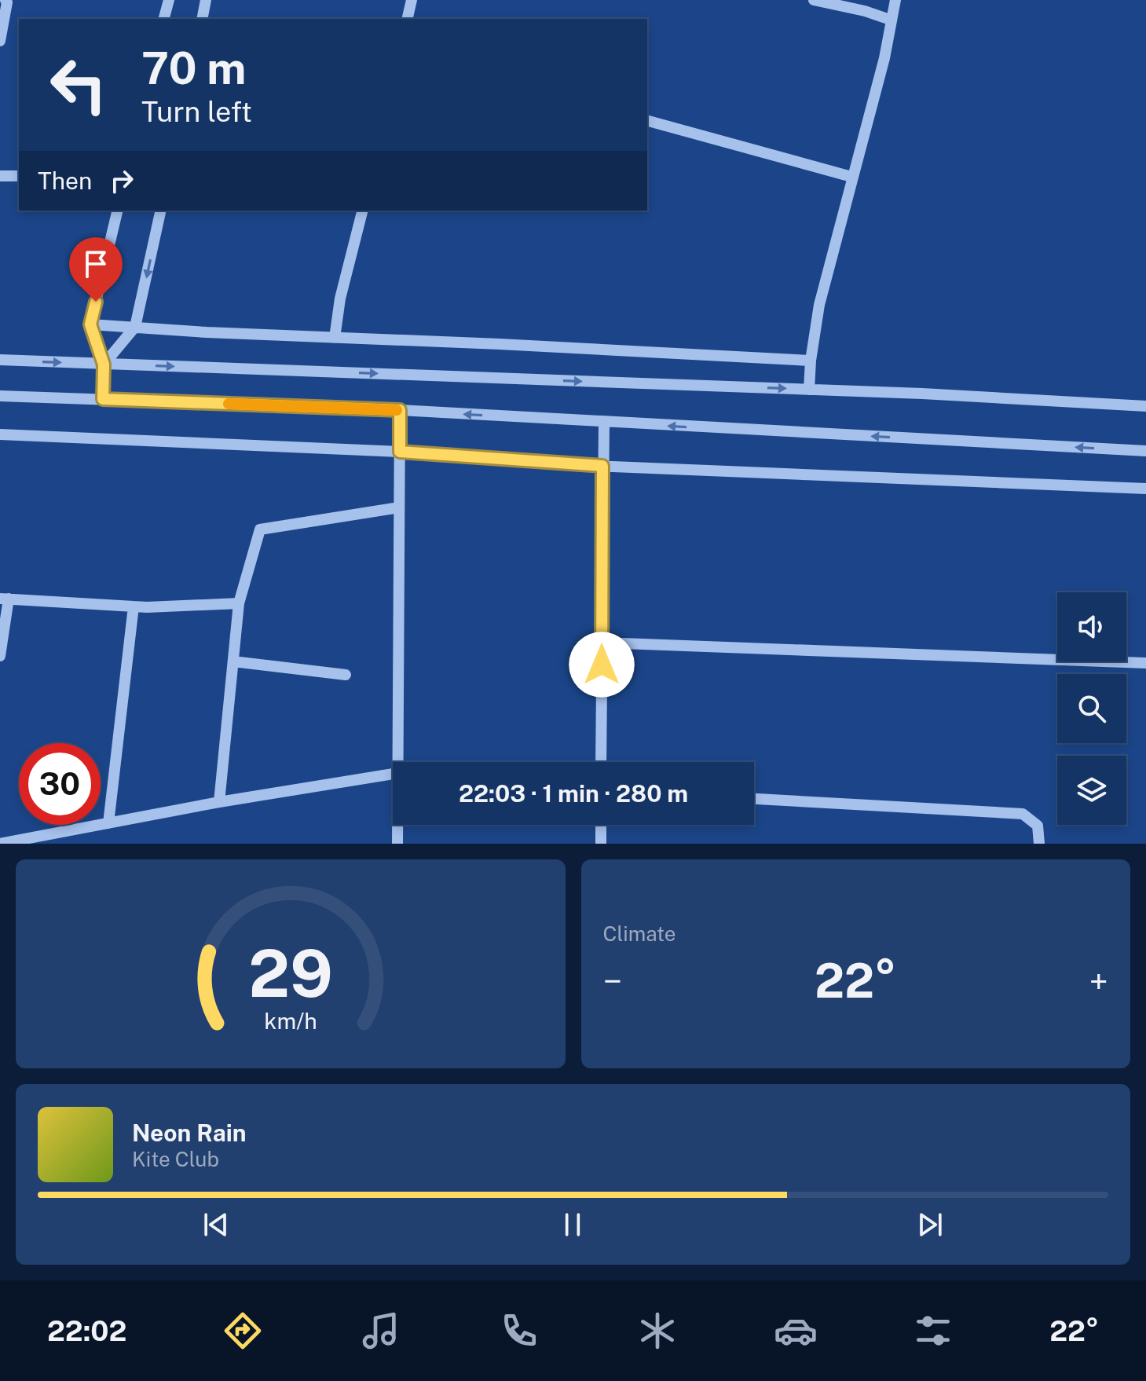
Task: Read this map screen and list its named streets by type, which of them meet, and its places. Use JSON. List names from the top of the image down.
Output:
{
  "page": {
    "turn": ["70 m", "Turn left"],
    "then": "Then",
    "limit": "30",
    "trip": "22:03 · 1 min · 280 m",
    "tile": "Climate",
    "heat": ["−", "22°", "+"],
    "song": ["Neon Rain", "Kite Club"],
    "tabs": ["22:02", "22°"],
    "gauge": ["29", "km/h"]
  }
}
